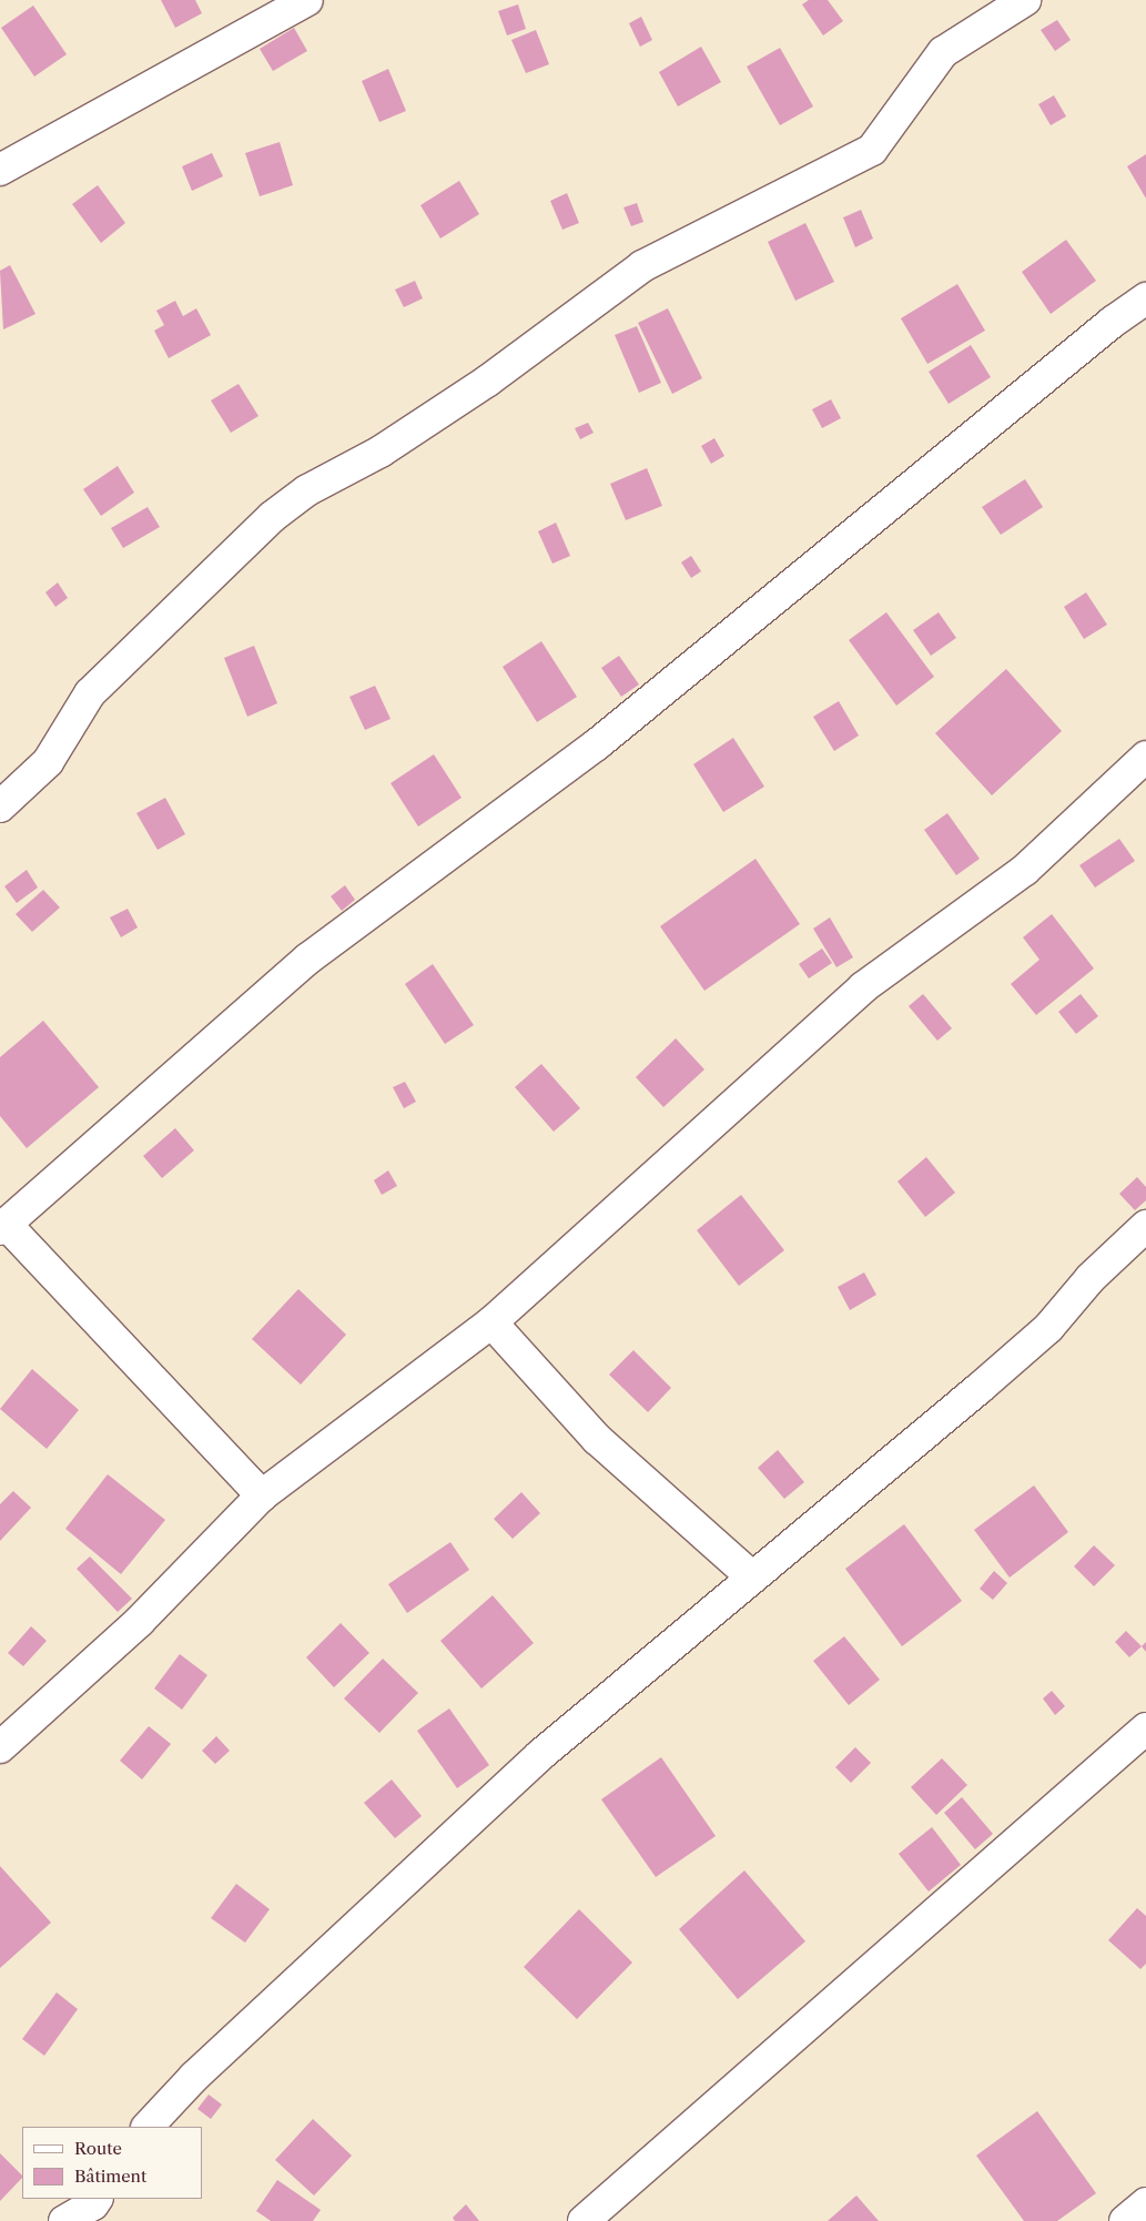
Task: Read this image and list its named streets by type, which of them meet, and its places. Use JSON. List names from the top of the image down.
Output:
{
  "legend": ["Route", "Bâtiment"]
}
